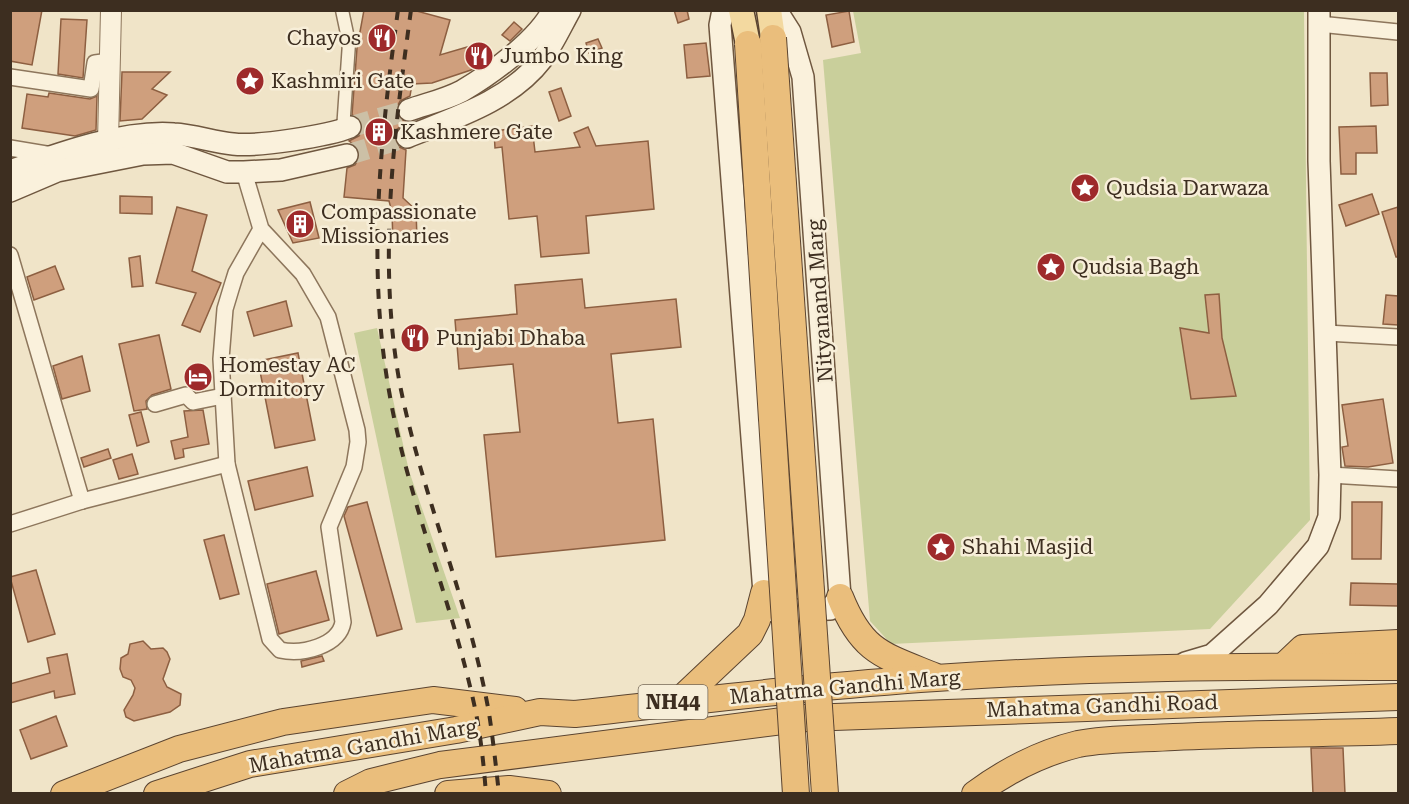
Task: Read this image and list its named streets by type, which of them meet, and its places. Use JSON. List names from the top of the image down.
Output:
{
  "streets": {
    "highway": ["Mahatma Gandhi Marg", "NH44", "Mahatma Gandhi Road"],
    "main road": ["Nityanand Marg"]
  },
  "crossings": [
    ["Mahatma Gandhi Marg", "Mahatma Gandhi Road"]
  ],
  "places": {
    "restaurant": ["Chayos", "Jumbo King", "Punjabi Dhaba"],
    "place": [
      "Kashmiri Gate",
      "Qudsia Darwaza",
      "Qudsia Bagh",
      "Shahi Masjid"
    ],
    "building": ["Kashmere Gate", "Compassionate Missionaries"],
    "hotel": ["Homestay AC Dormitory"]
  }
}
